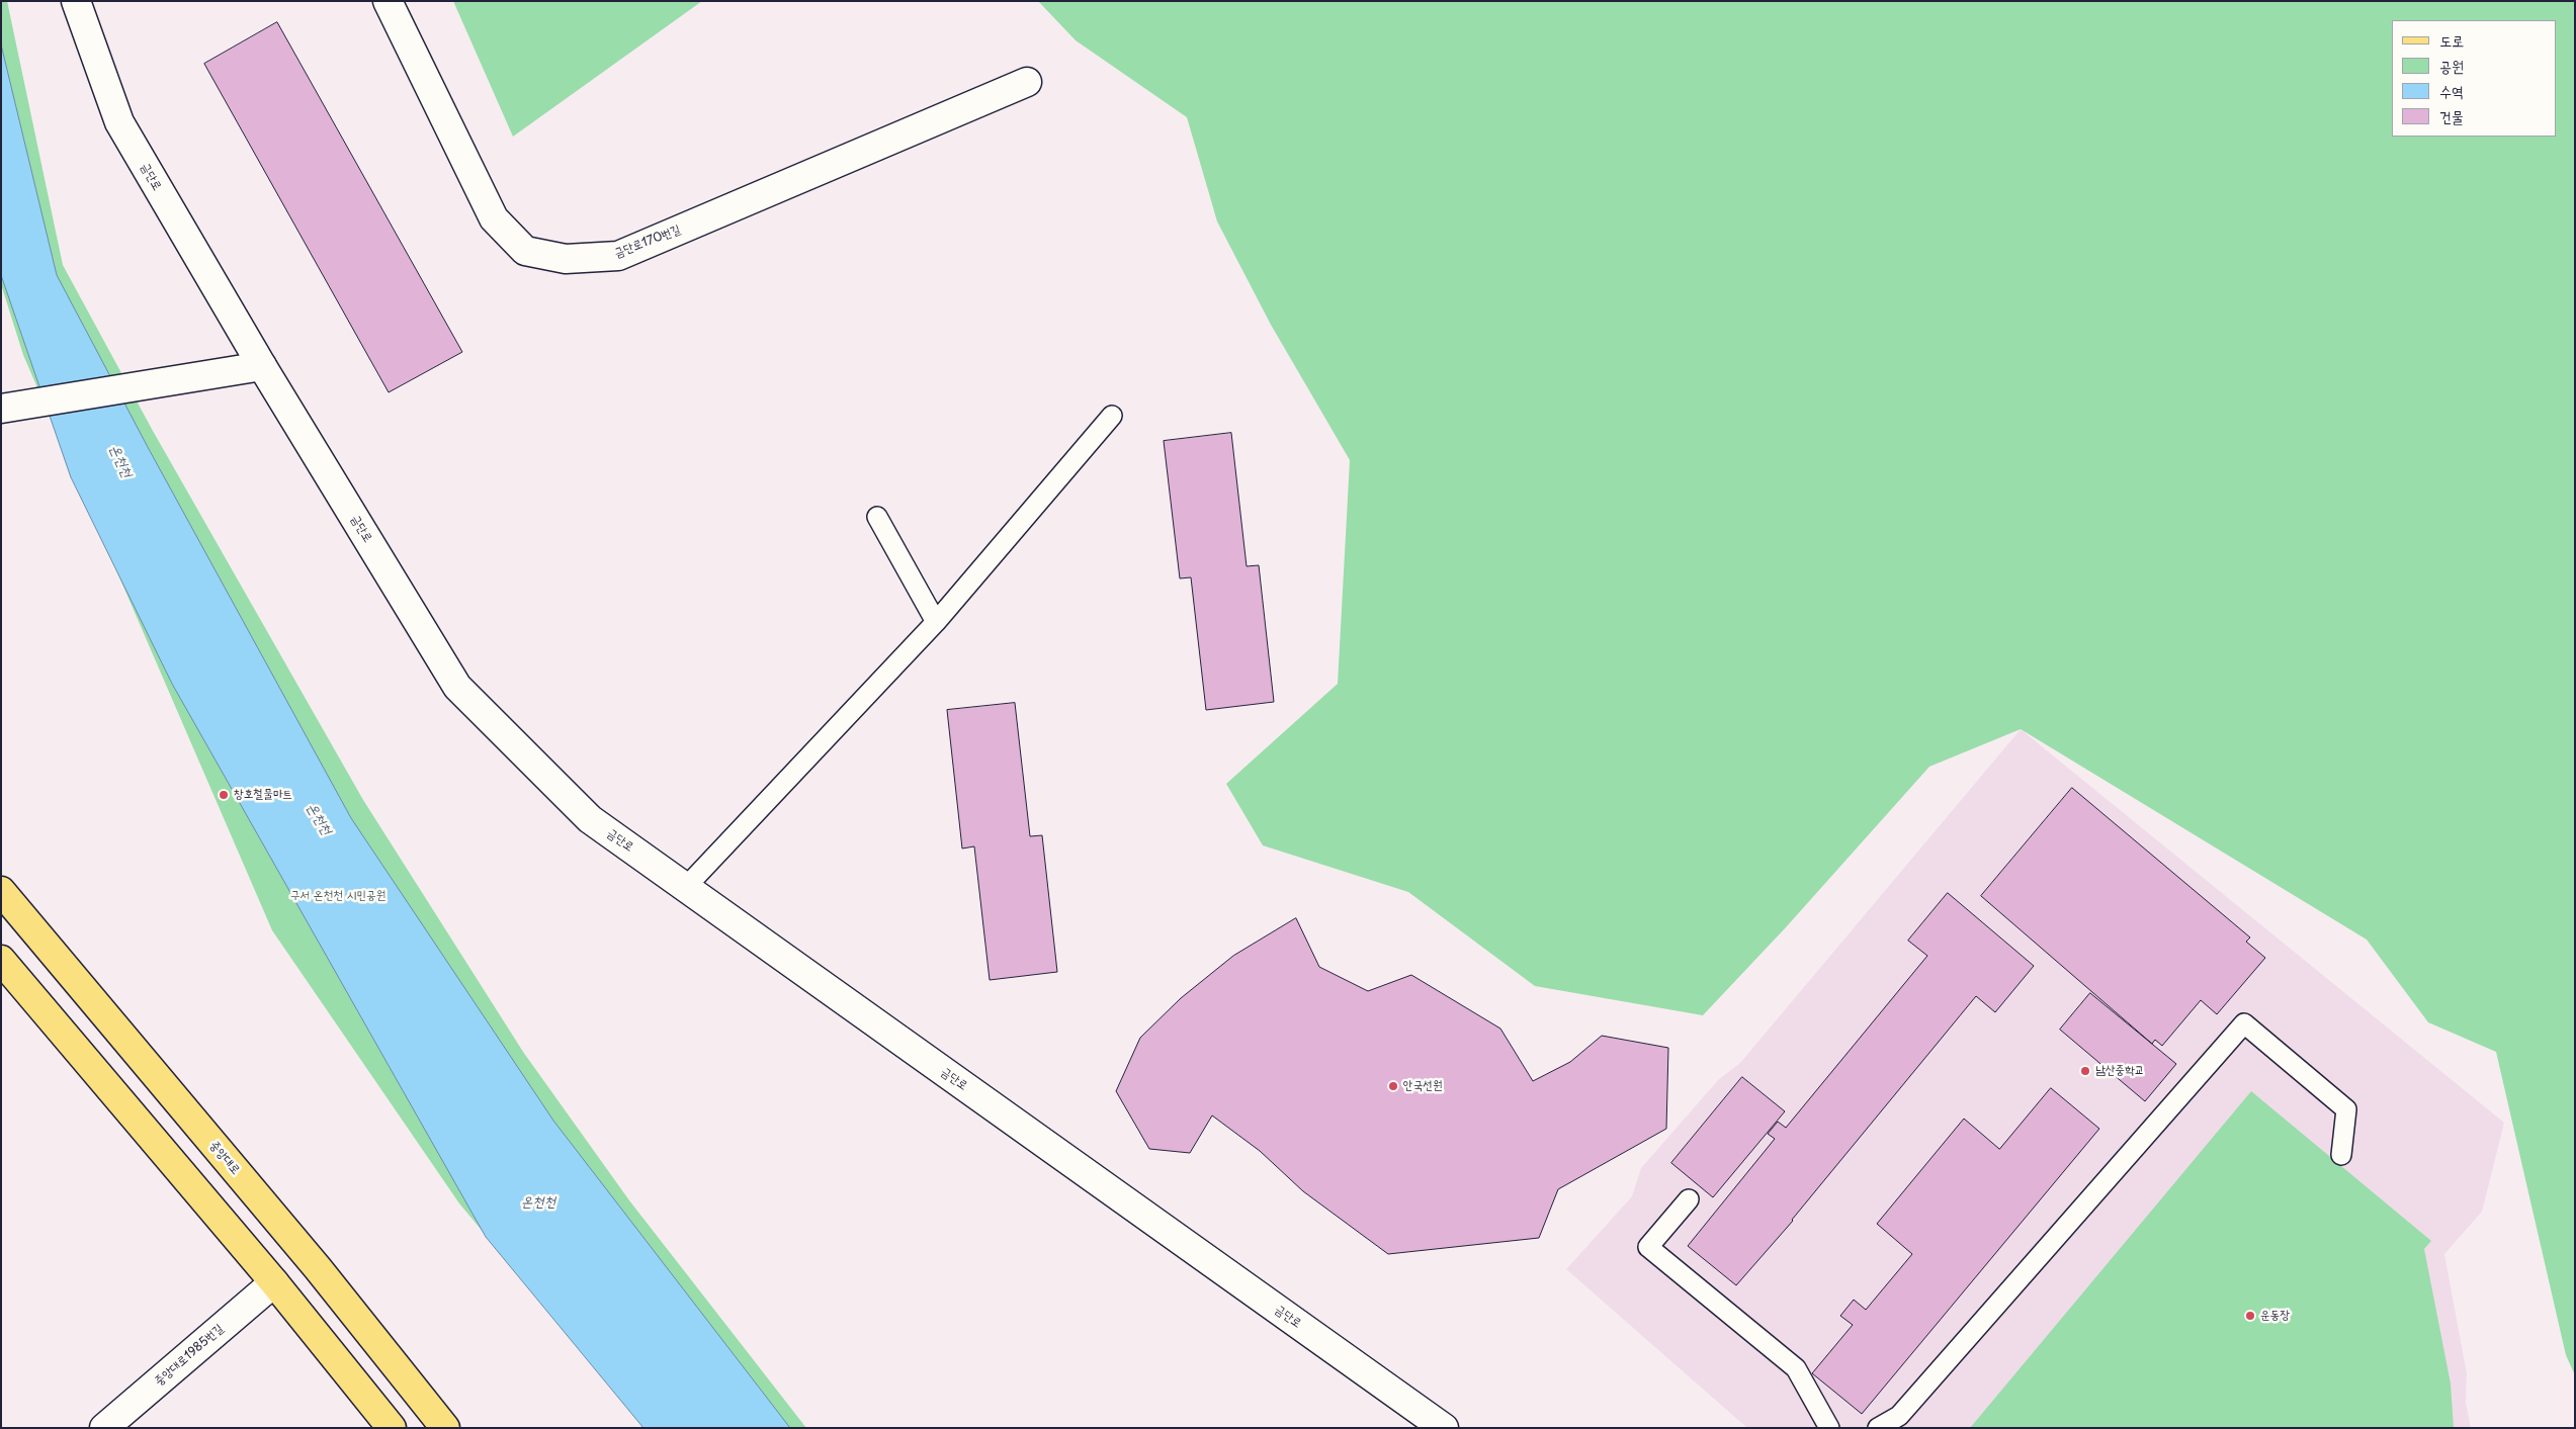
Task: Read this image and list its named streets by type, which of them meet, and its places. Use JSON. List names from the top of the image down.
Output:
{
  "streets": {
    "main road": ["중앙대로"],
    "street": ["금단로", "금단로170번길", "중앙대로1985번길"]
  },
  "water": ["온천천"],
  "parks": ["구서 온천천 시민공원"],
  "places": [
    "창호철물마트",
    "남산중학교",
    "안국선원",
    "운동장"
  ],
  "legend": [
    "도로",
    "공원",
    "수역",
    "건물"
  ]
}
